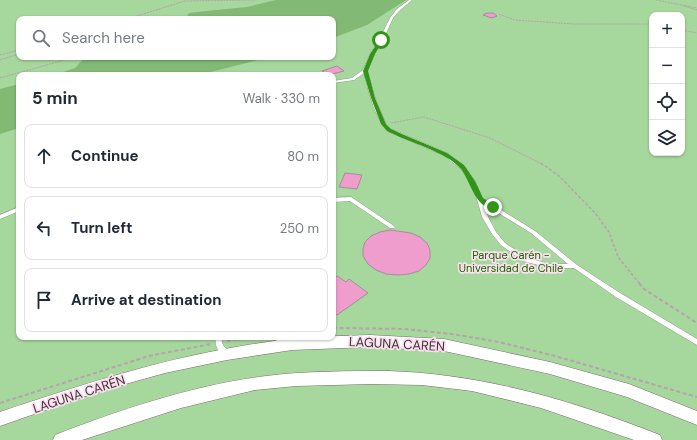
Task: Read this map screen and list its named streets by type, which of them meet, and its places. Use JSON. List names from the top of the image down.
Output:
{
  "streets": {
    "street": ["LAGUNA CARÉN"]
  },
  "parks": ["Parque Carén - Universidad de Chile"],
  "page": {
    "map_buttons": ["+", "−"],
    "search": "Search here",
    "heading": ["5 min", "Walk · 330 m"],
    "list": [
      ["Continue", "80 m"],
      ["Turn left", "250 m"],
      "Arrive at destination"
    ]
  }
}
